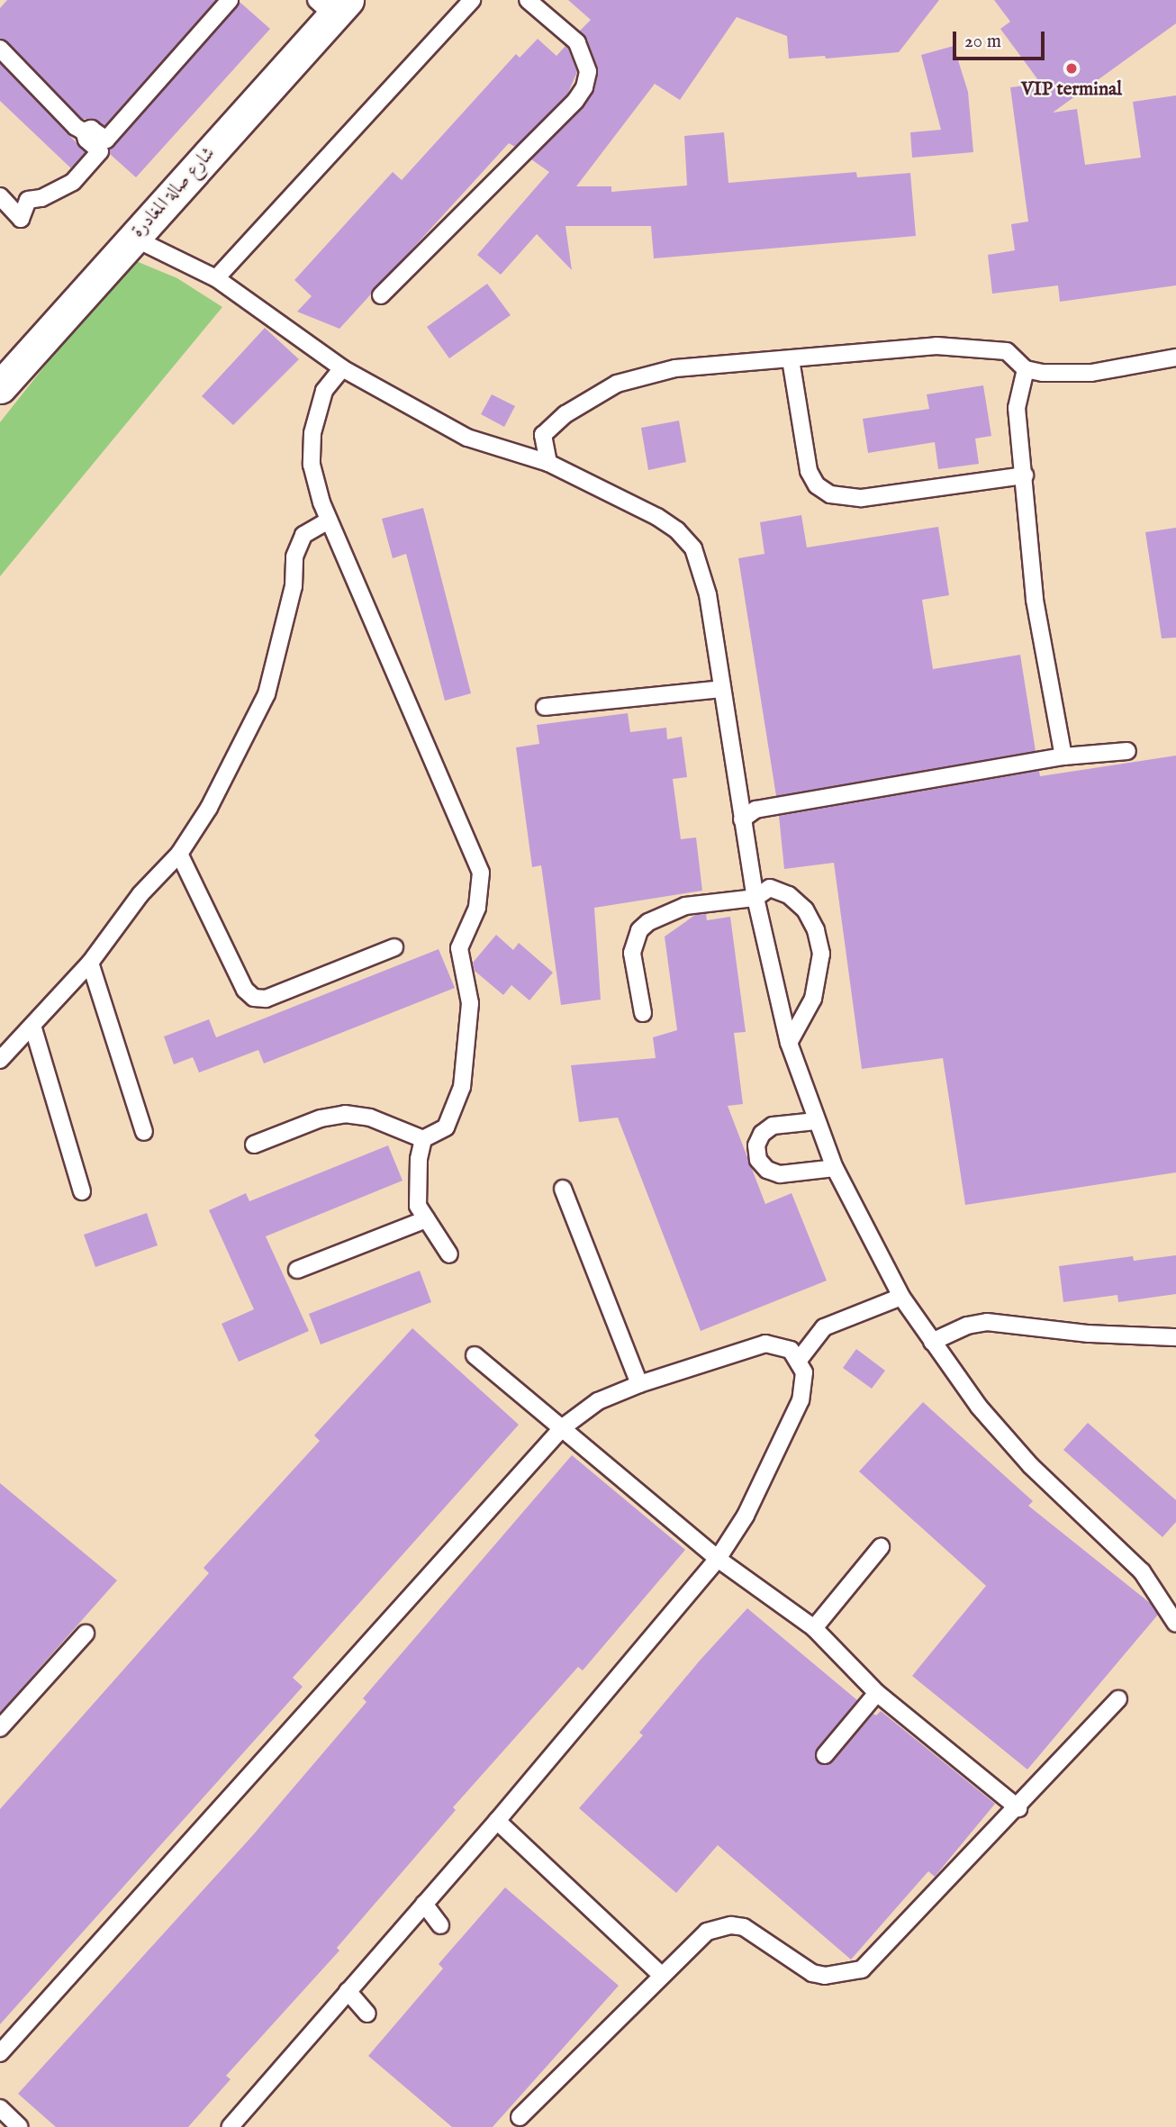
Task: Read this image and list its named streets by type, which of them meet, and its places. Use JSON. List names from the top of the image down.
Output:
{
  "streets": {
    "street": ["شارع صالة المغادرة"]
  },
  "places": ["VIP terminal"],
  "scale_bar": "20 m"
}
